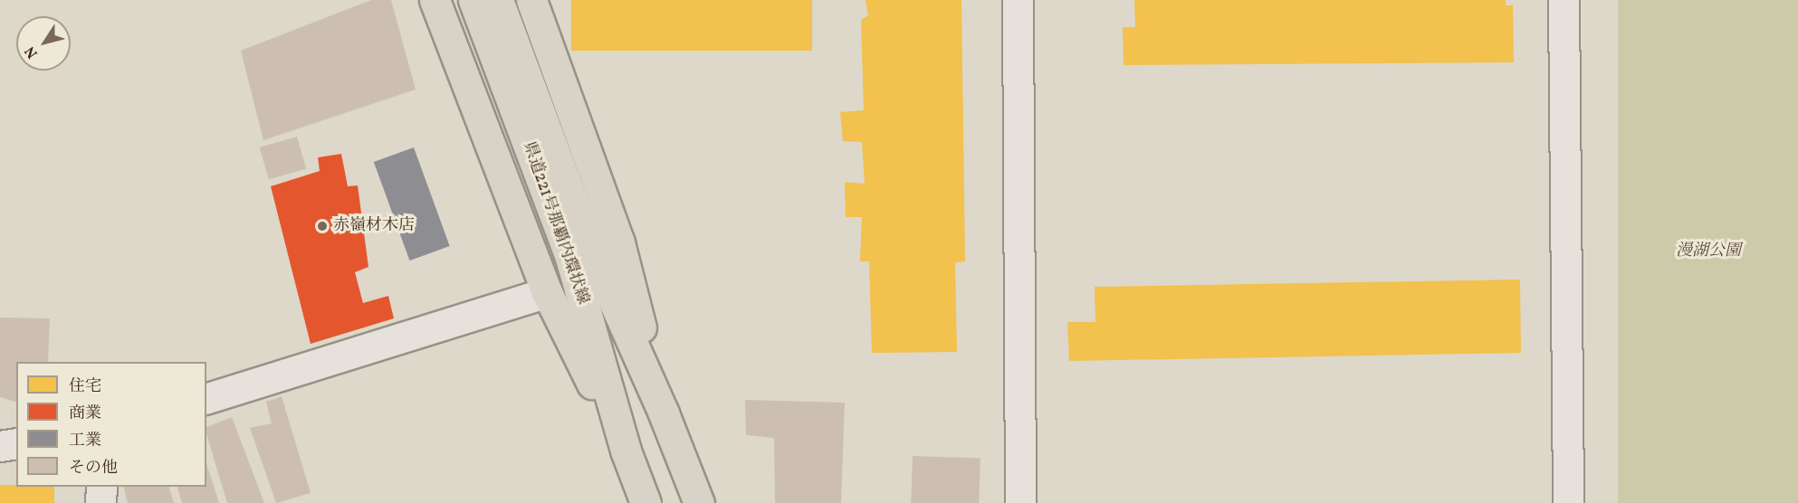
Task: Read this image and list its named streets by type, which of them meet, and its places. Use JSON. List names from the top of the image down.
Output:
{
  "streets": {
    "main road": ["県道221号那覇内環状線"]
  },
  "parks": ["漫湖公園"],
  "places": ["赤嶺材木店"],
  "legend": [
    "住宅",
    "商業",
    "工業",
    "その他"
  ],
  "north": "bottom left"
}
